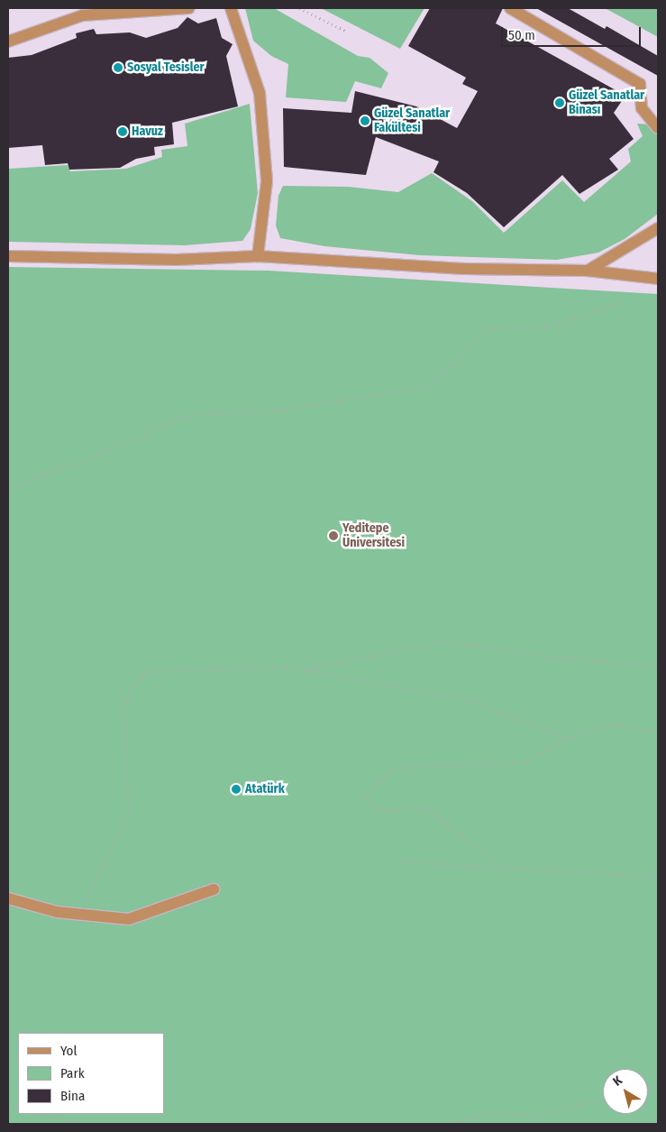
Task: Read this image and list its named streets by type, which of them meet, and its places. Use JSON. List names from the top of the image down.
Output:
{
  "places": [
    "Sosyal Tesisler",
    "Güzel Sanatlar Binası",
    "Güzel Sanatlar Fakültesi",
    "Havuz",
    "Yeditepe Üniversitesi",
    "Atatürk"
  ],
  "legend": ["Yol", "Park", "Bina"],
  "scale_bar": "50 m",
  "north": "top left"
}
